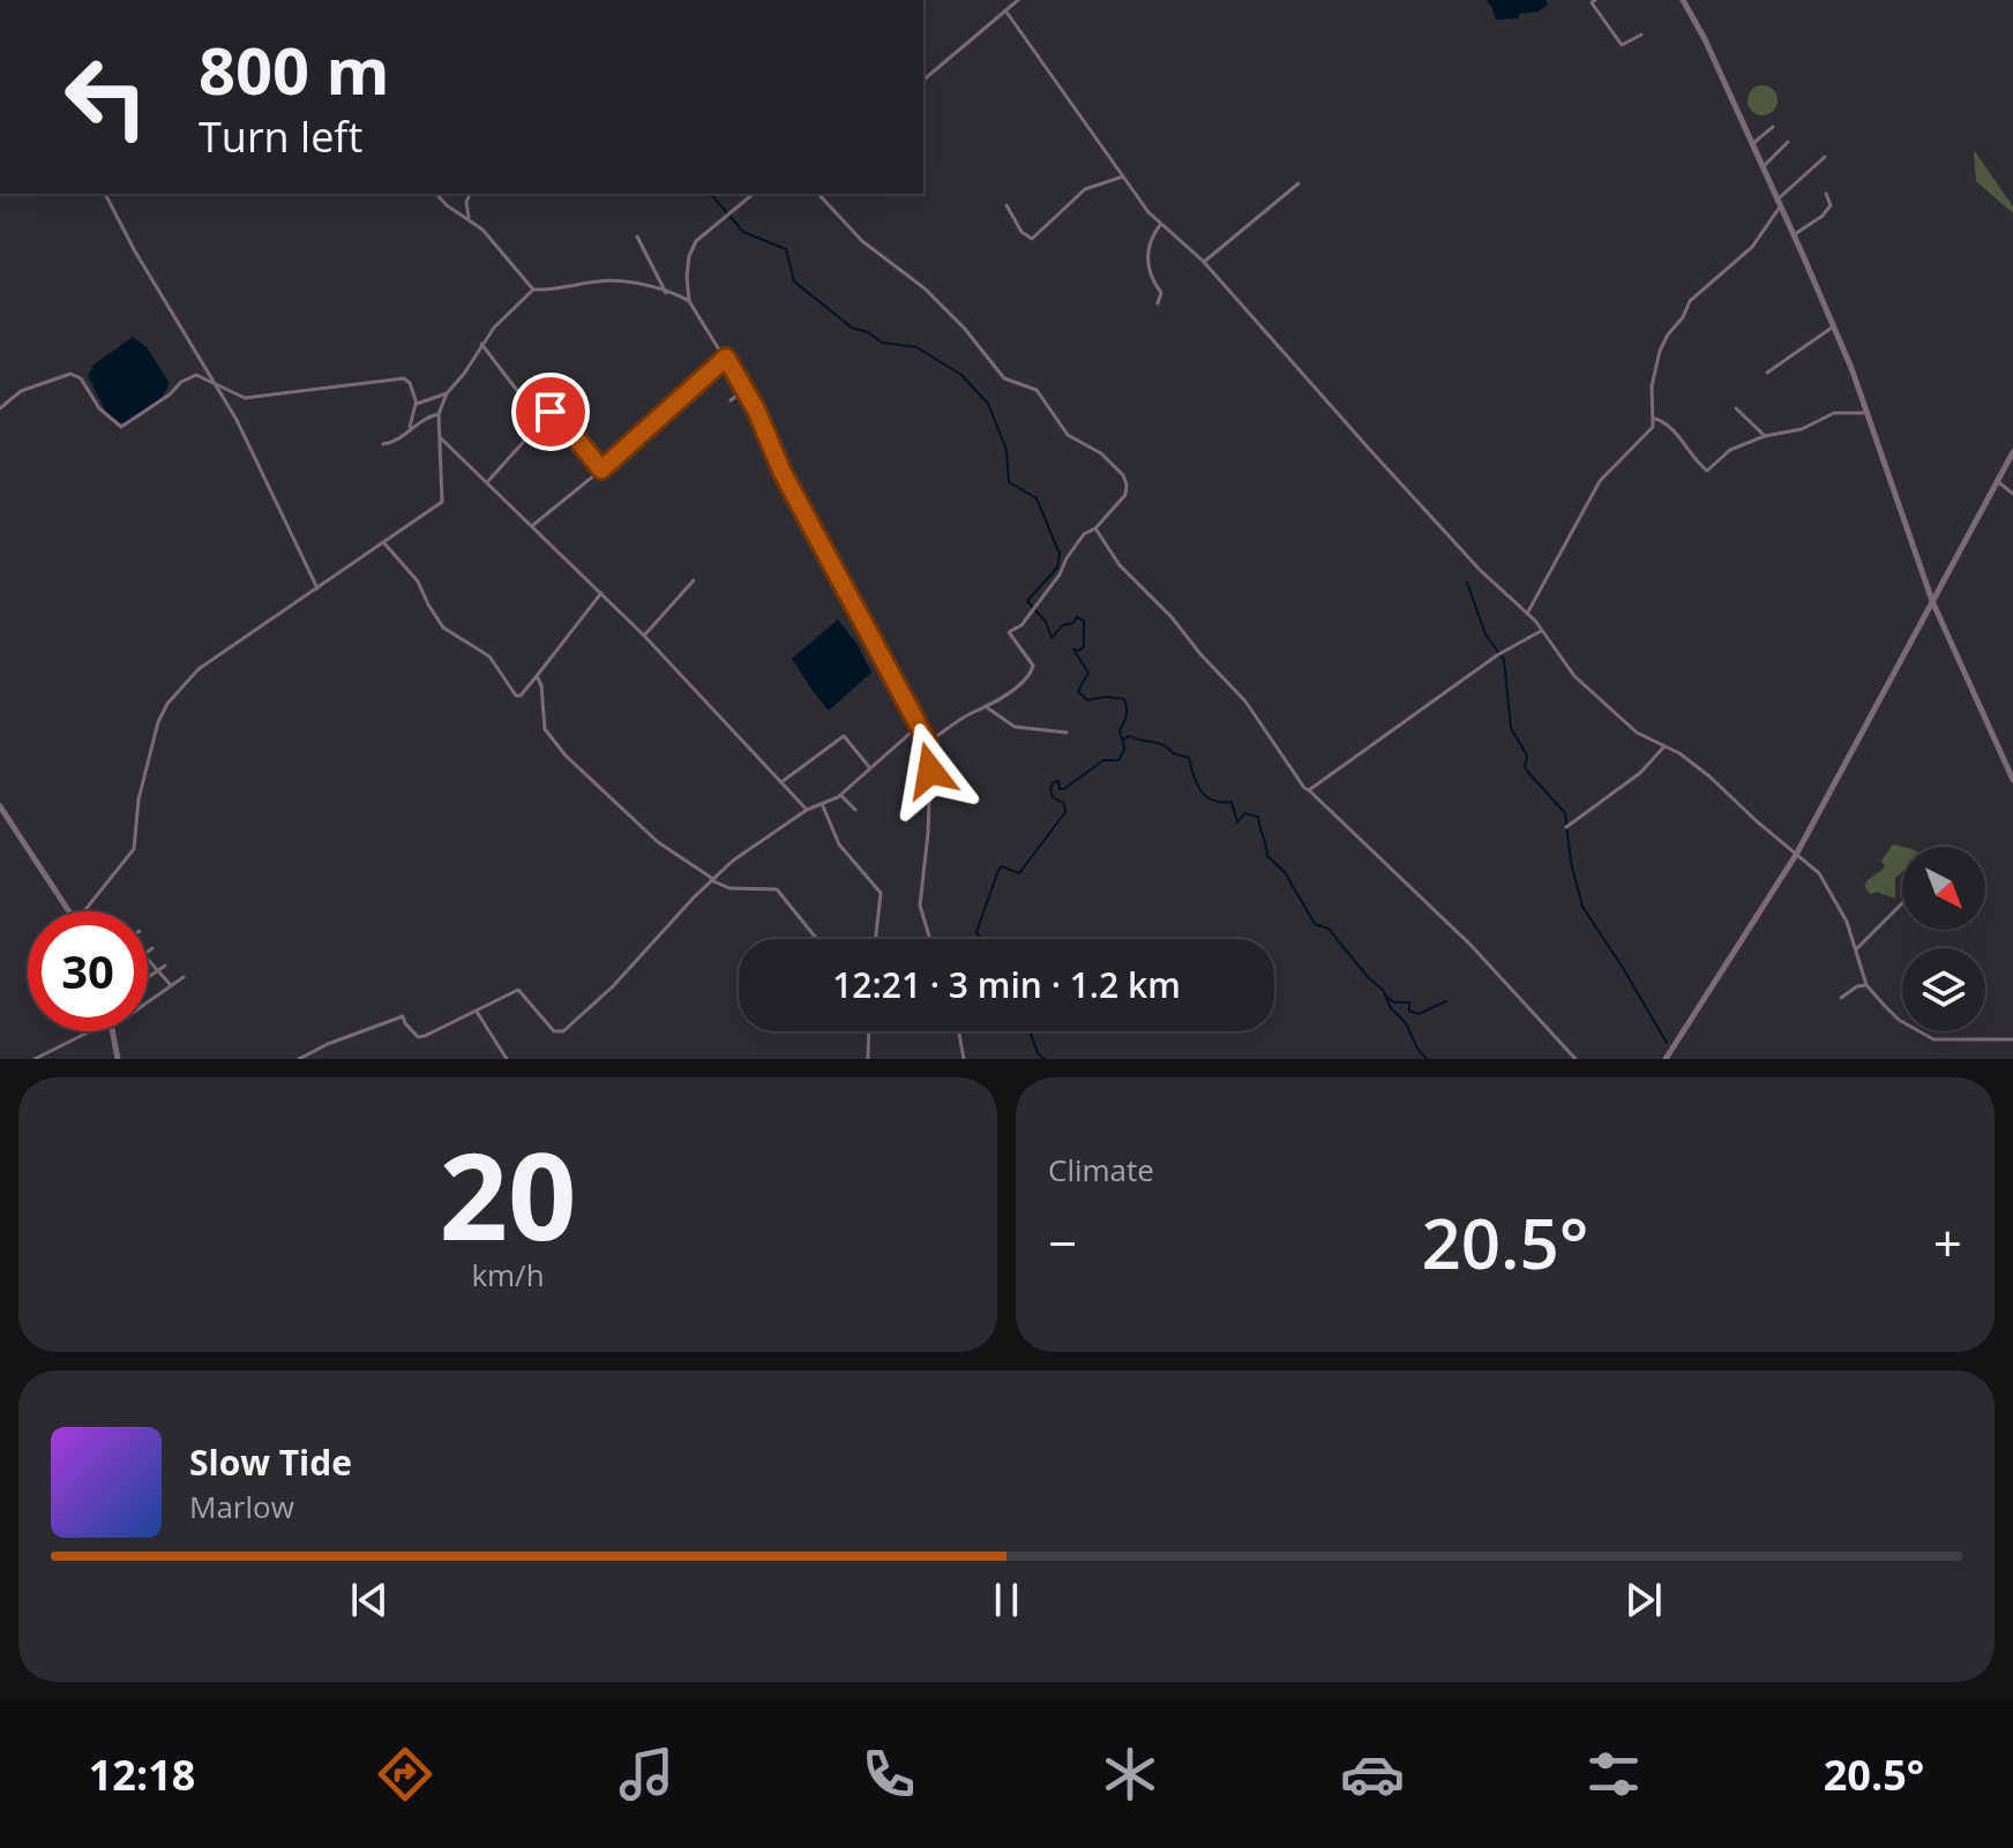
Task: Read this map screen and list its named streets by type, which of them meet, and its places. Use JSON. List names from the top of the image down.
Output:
{
  "north": "bottom right",
  "page": {
    "turn": ["800 m", "Turn left"],
    "limit": "30",
    "trip": "12:21 · 3 min · 1.2 km",
    "tile": [
      ["20", "km/h"],
      "Climate"
    ],
    "heat": ["−", "20.5°", "+"],
    "song": ["Slow Tide", "Marlow"],
    "tabs": ["12:18", "20.5°"]
  }
}
